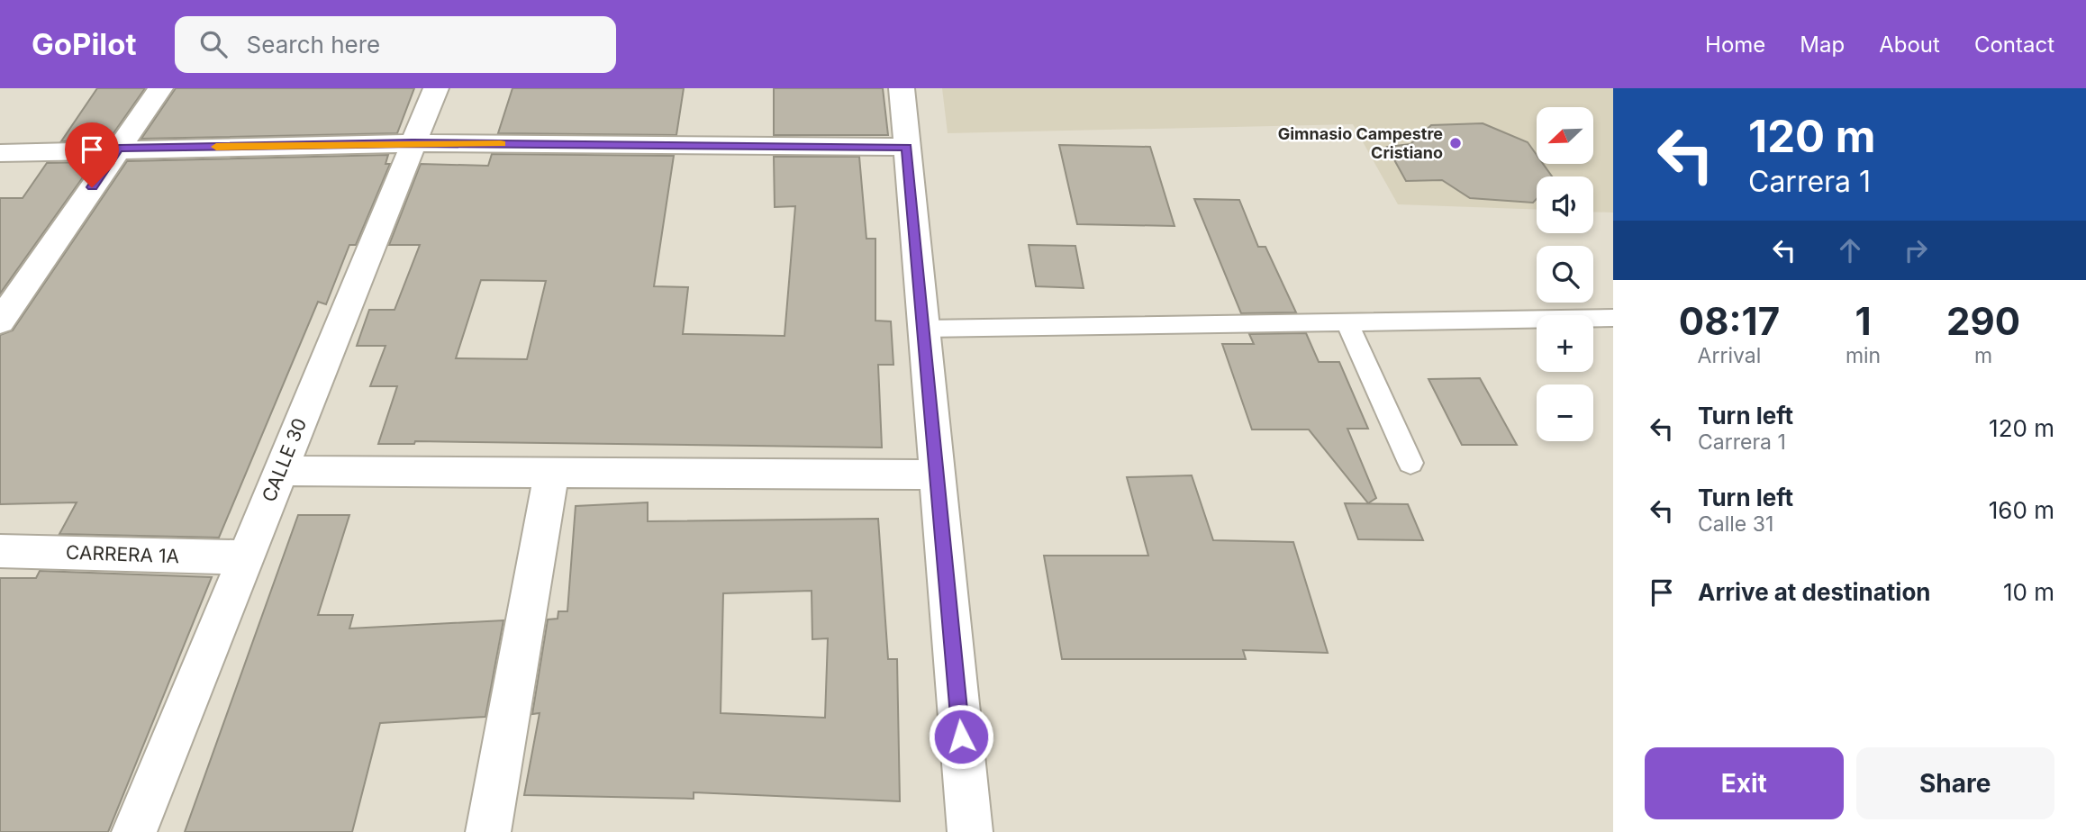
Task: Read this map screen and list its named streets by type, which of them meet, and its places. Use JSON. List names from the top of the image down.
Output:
{
  "streets": {
    "street": ["CALLE 30", "CARRERA 1A"]
  },
  "crossings": [
    ["CALLE 30", "CARRERA 1A"]
  ],
  "places": ["Gimnasio Campestre Cristiano"],
  "north": "bottom left",
  "page": {
    "header": "GoPilot",
    "search": "Search here",
    "nav": [
      "Home",
      "Map",
      "About",
      "Contact"
    ],
    "turn": ["120 m", "Carrera 1"],
    "map_buttons": ["+", "−"],
    "eta": [
      "08:17",
      "Arrival",
      "1",
      "min",
      "290",
      "m"
    ],
    "list": [
      {
        "name": "Turn left",
        "note": "Carrera 1",
        "value": "120 m"
      },
      {
        "name": "Turn left",
        "note": "Calle 31",
        "value": "160 m"
      },
      {
        "name": "Arrive at destination",
        "value": "10 m"
      }
    ],
    "buttons": ["Exit", "Share"]
  }
}
